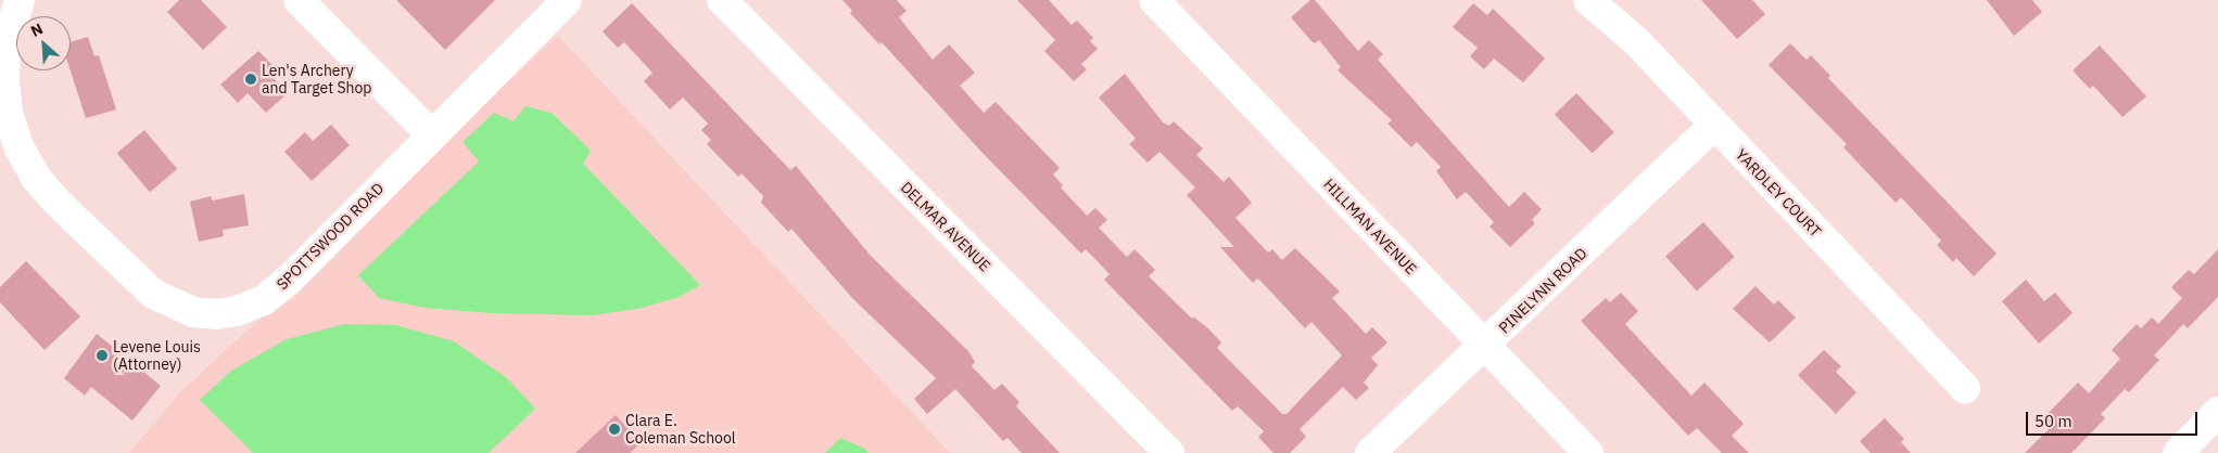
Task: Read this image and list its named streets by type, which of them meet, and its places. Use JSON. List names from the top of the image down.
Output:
{
  "streets": {
    "street": [
      "YARDLEY COURT",
      "DELMAR AVENUE",
      "HILLMAN AVENUE",
      "SPOTTSWOOD ROAD",
      "PINELYNN ROAD"
    ]
  },
  "crossings": [
    ["YARDLEY COURT", "PINELYNN ROAD"],
    ["HILLMAN AVENUE", "PINELYNN ROAD"]
  ],
  "places": ["Len's Archery and Target Shop", "Levene Louis (Attorney)", "Clara E. Coleman School"],
  "scale_bar": "50 m",
  "north": "top left"
}
